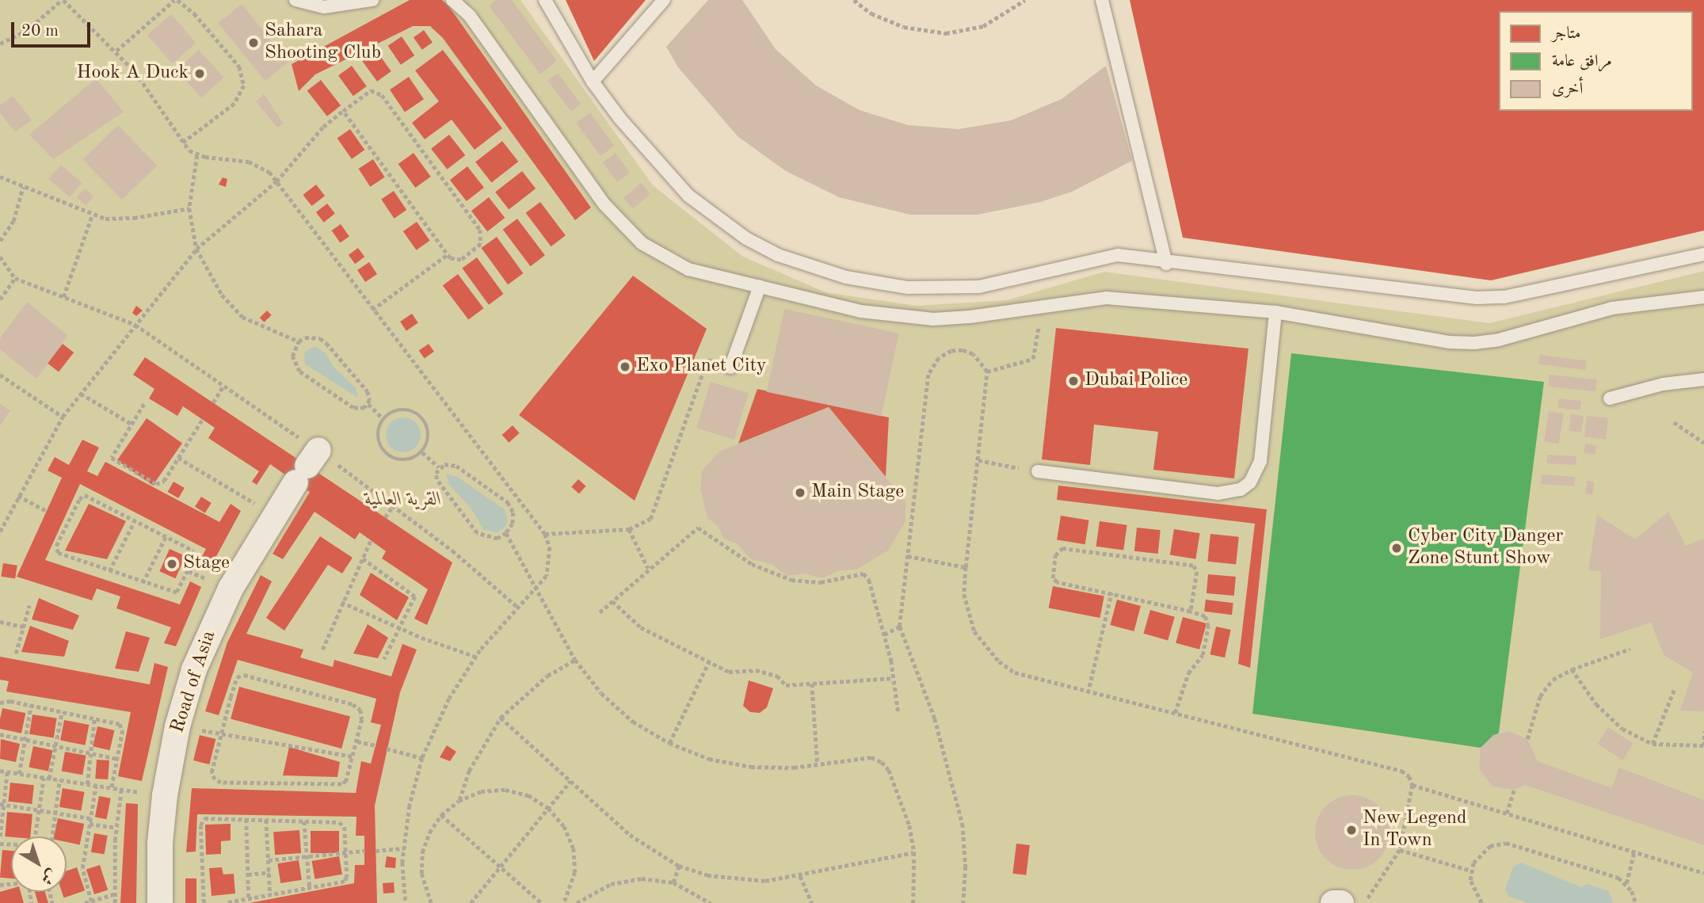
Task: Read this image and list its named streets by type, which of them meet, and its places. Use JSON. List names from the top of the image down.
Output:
{
  "streets": {
    "street": ["Road of Asia"]
  },
  "parks": ["القرية العالمية"],
  "places": [
    "Sahara Shooting Club",
    "Hook A Duck",
    "Exo Planet City",
    "Dubai Police",
    "Main Stage",
    "Cyber City Danger Zone Stunt Show",
    "Stage",
    "New Legend In Town"
  ],
  "legend": ["متاجر", "مرافق عامة", "أخرى"],
  "scale_bar": "20 m",
  "north": "bottom right"
}
